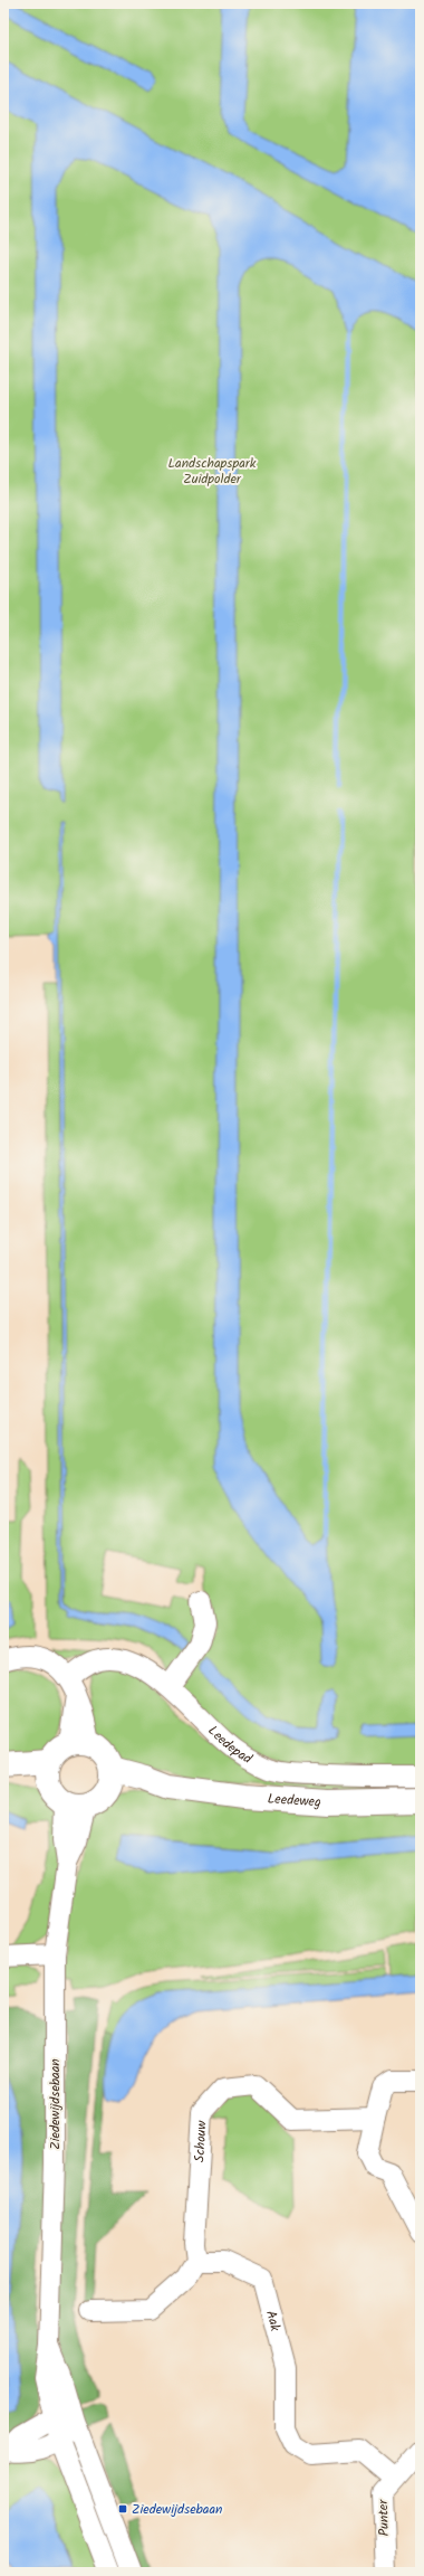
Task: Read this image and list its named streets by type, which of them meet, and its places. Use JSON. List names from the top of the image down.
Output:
{
  "streets": {
    "main road": ["Leedeweg"],
    "street": [
      "Leedepad",
      "Ziedewijdsebaan",
      "Schouw",
      "Aak",
      "Punter"
    ]
  },
  "crossings": [
    ["Leedeweg", "Ziedewijdsebaan"],
    ["Schouw", "Aak"],
    ["Aak", "Punter"]
  ],
  "parks": ["Landschapspark Zuidpolder"],
  "places": {
    "transit": ["Ziedewijdsebaan"]
  }
}
